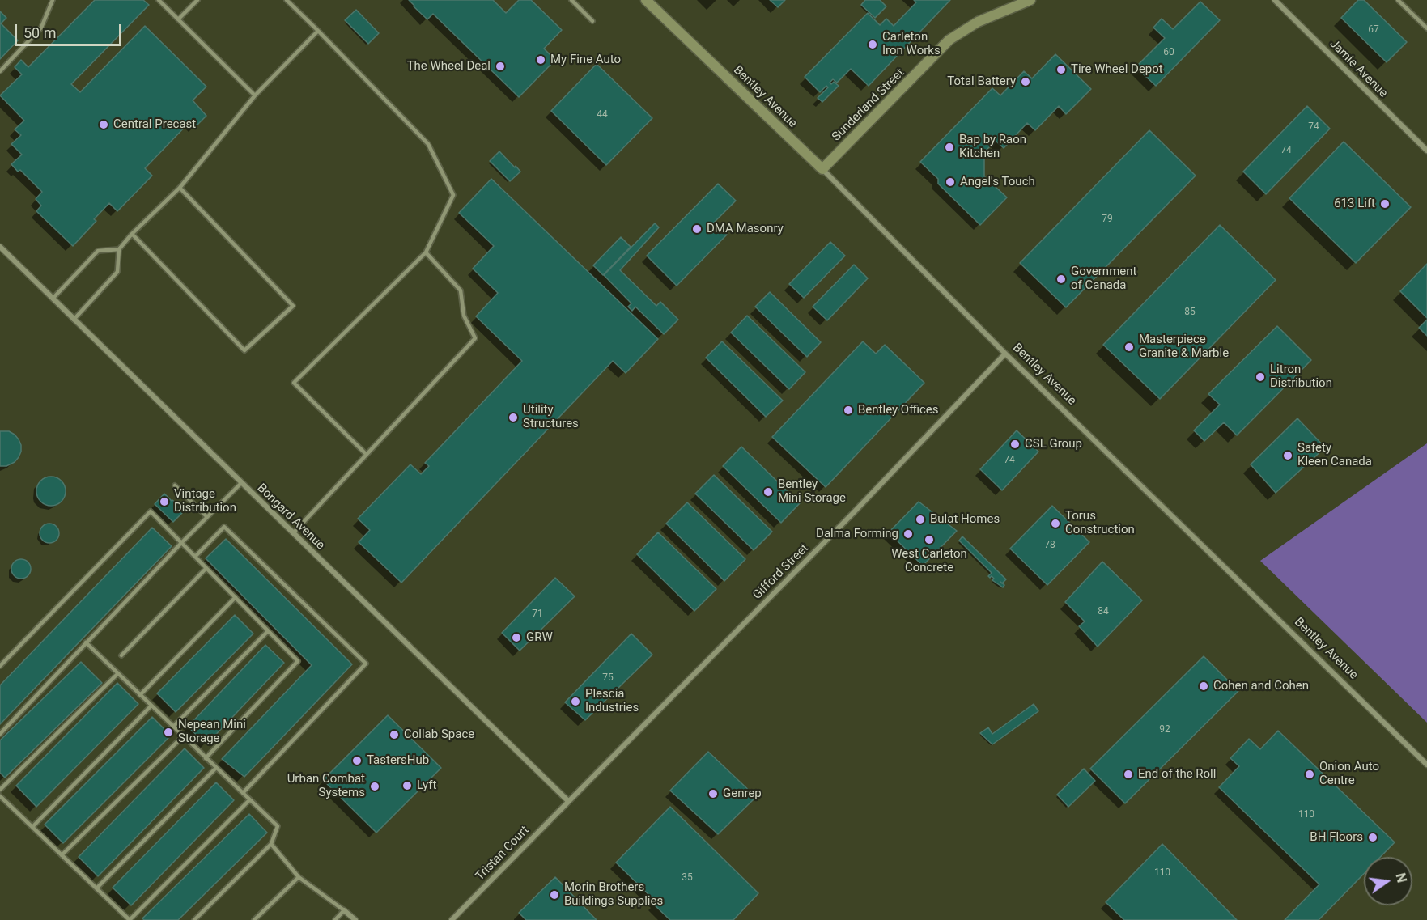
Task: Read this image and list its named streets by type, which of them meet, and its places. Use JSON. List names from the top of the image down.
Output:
{
  "streets": {
    "street": [
      "Jamie Avenue",
      "Bentley Avenue",
      "Sunderland Street",
      "Bongard Avenue",
      "Gifford Street",
      "Tristan Court"
    ]
  },
  "crossings": [
    ["Bentley Avenue", "Sunderland Street"],
    ["Bentley Avenue", "Gifford Street"],
    ["Bongard Avenue", "Gifford Street"],
    ["Bongard Avenue", "Tristan Court"],
    ["Gifford Street", "Tristan Court"]
  ],
  "places": [
    "Carleton Iron Works",
    "My Fine Auto",
    "The Wheel Deal",
    "Tire Wheel Depot",
    "Total Battery",
    "Central Precast",
    "Bap by Raon Kitchen",
    "Angel's Touch",
    "613 Lift",
    "DMA Masonry",
    "Government of Canada",
    "Masterpiece Granite & Marble",
    "Litron Distribution",
    "Bentley Offices",
    "Utility Structures",
    "CSL Group",
    "Safety Kleen Canada",
    "Bentley Mini Storage",
    "Vintage Distribution",
    "Bulat Homes",
    "Torus Construction",
    "Dalma Forming",
    "West Carleton Concrete",
    "GRW",
    "Cohen and Cohen",
    "Plescia Industries",
    "Nepean Mini Storage",
    "Collab Space",
    "TastersHub",
    "End of the Roll",
    "Onion Auto Centre",
    "Lyft",
    "Urban Combat Systems",
    "Genrep",
    "BH Floors",
    "Morin Brothers Buildings Supplies"
  ],
  "house_numbers": [
    "67",
    "60",
    "44",
    "74",
    "74",
    "79",
    "85",
    "74",
    "78",
    "84",
    "71",
    "75",
    "92",
    "110",
    "110",
    "35"
  ],
  "scale_bar": "50 m",
  "north": "right"
}
